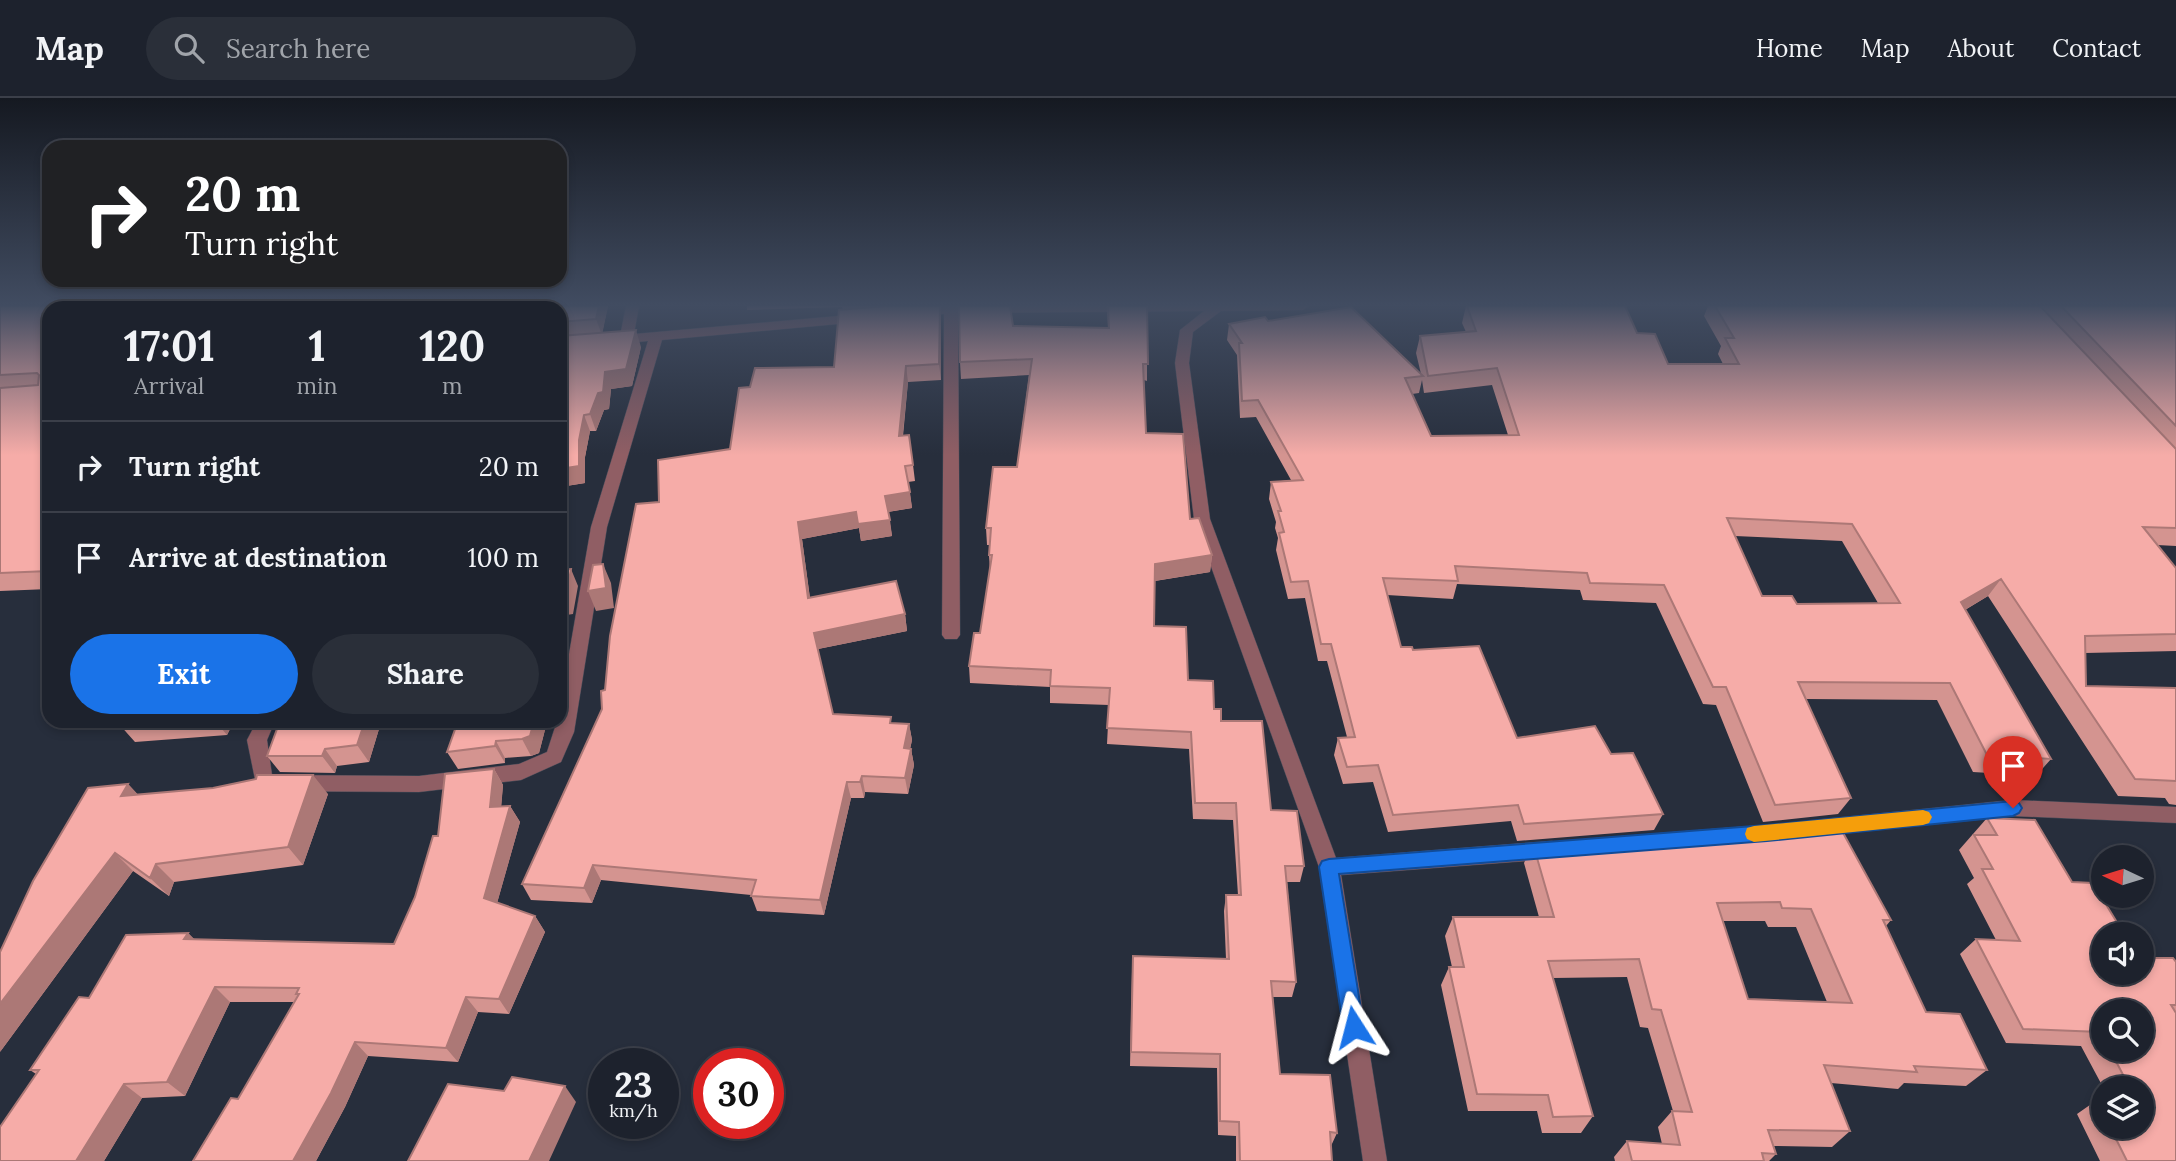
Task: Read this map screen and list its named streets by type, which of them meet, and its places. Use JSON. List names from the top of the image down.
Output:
{
  "north": "left",
  "page": {
    "header": "Map",
    "search": "Search here",
    "nav": [
      "Home",
      "Map",
      "About",
      "Contact"
    ],
    "turn": ["20 m", "Turn right"],
    "eta": [
      "17:01",
      "Arrival",
      "1",
      "min",
      "120",
      "m"
    ],
    "list": [
      {
        "name": "Turn right",
        "value": "20 m"
      },
      {
        "name": "Arrive at destination",
        "value": "100 m"
      }
    ],
    "buttons": ["Exit", "Share"],
    "speed": "23 km/h",
    "limit": "30"
  }
}
